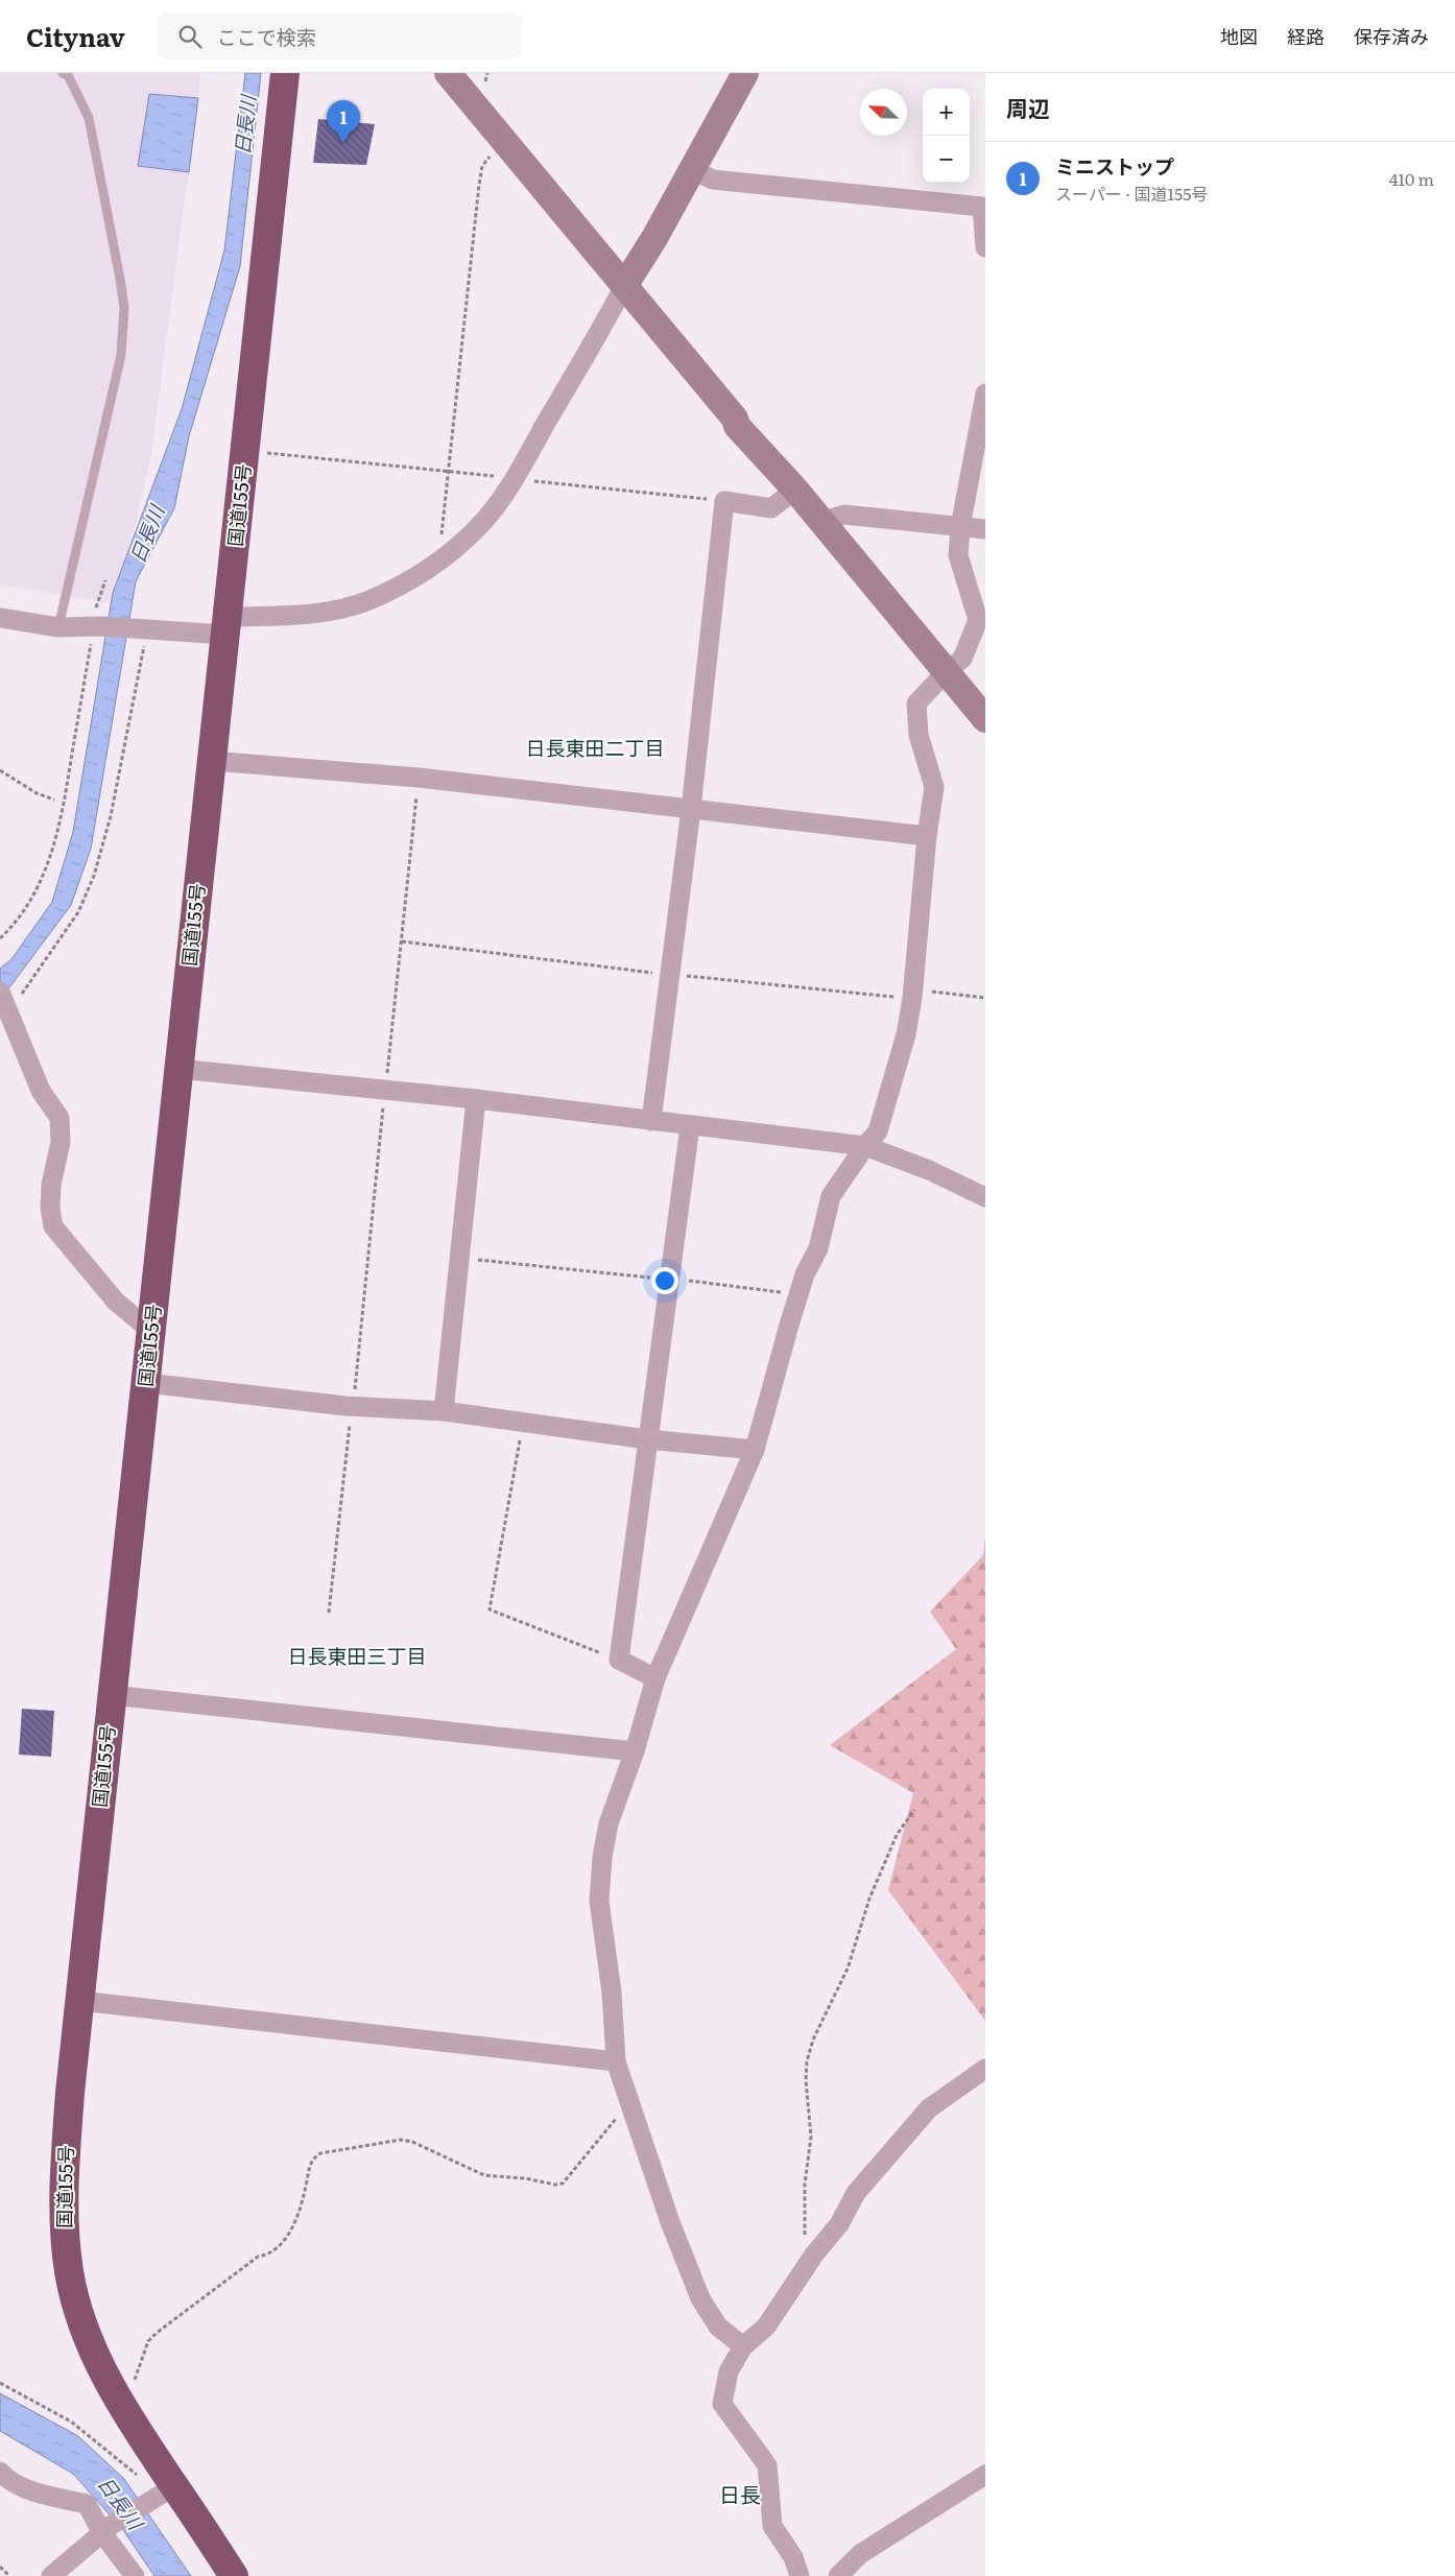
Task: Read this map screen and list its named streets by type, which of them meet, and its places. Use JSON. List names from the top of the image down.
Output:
{
  "streets": {
    "highway": ["国道155号"]
  },
  "districts": ["日長東田二丁目", "日長東田三丁目", "日長"],
  "water": ["日長川"],
  "north": "top left",
  "page": {
    "header": "Citynav",
    "search": "ここで検索",
    "nav": ["地図", "経路", "保存済み"],
    "heading": "周辺",
    "map_buttons": ["+", "−"],
    "pins": "1",
    "list": [
      {
        "mark": "1",
        "name": "ミニストップ",
        "note": "スーパー · 国道155号",
        "value": "410 m"
      }
    ]
  }
}
